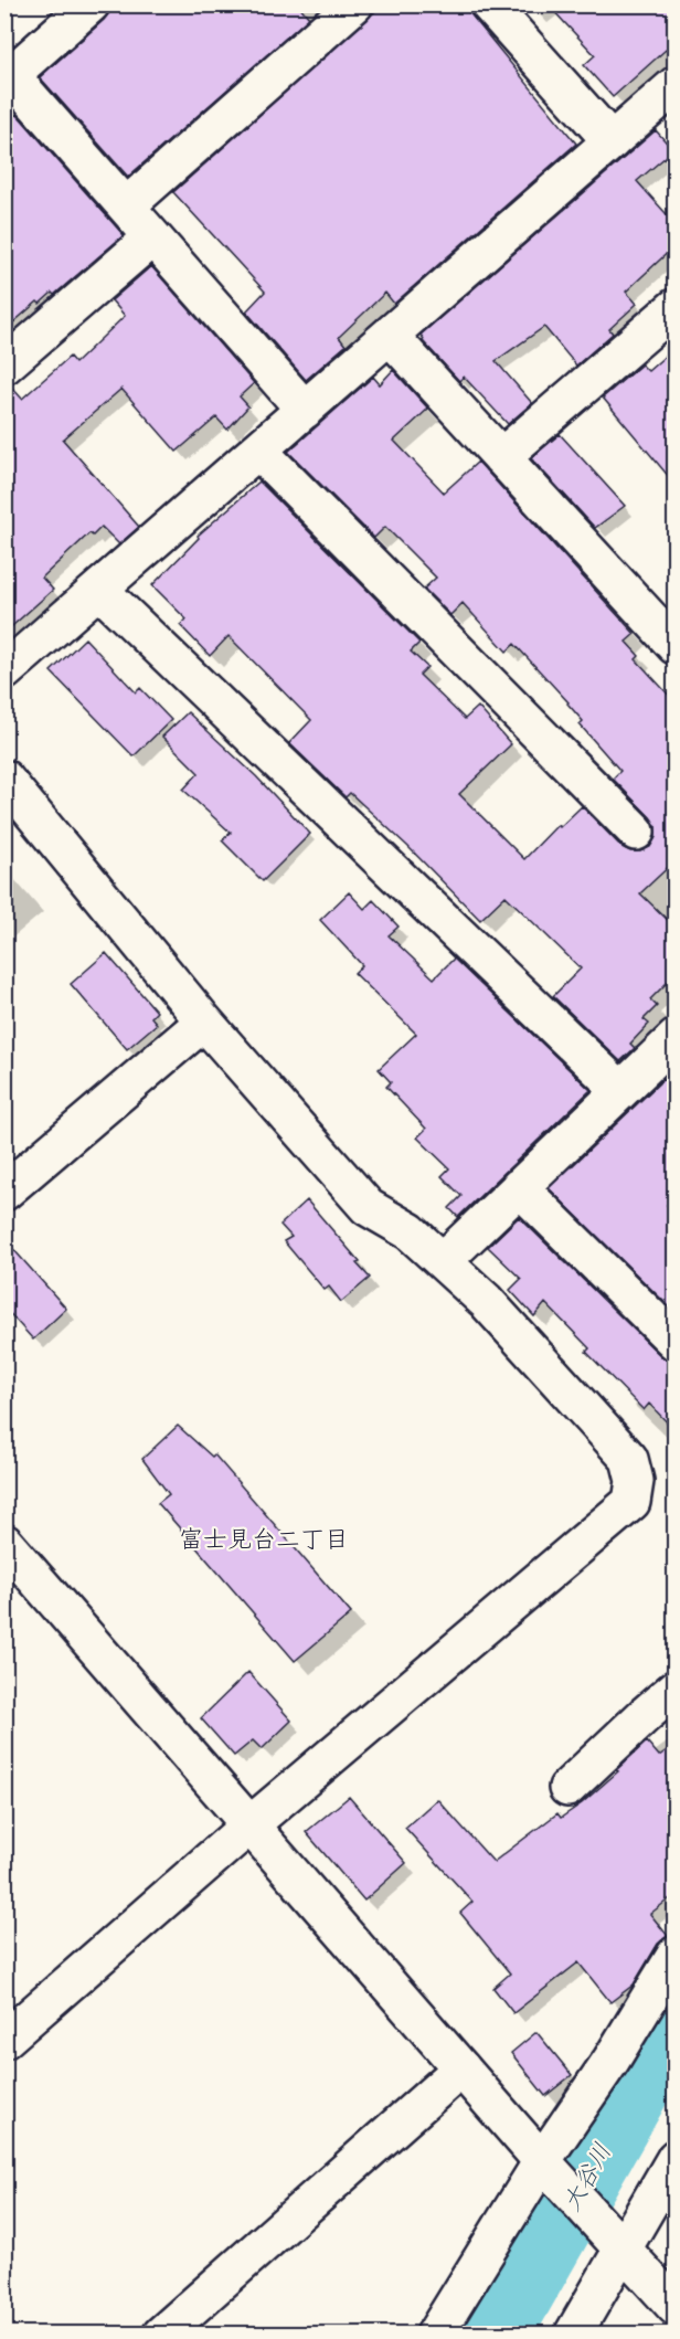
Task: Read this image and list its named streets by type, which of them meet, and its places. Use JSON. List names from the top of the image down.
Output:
{
  "districts": ["富士見台二丁目"],
  "water": ["大谷川"]
}
